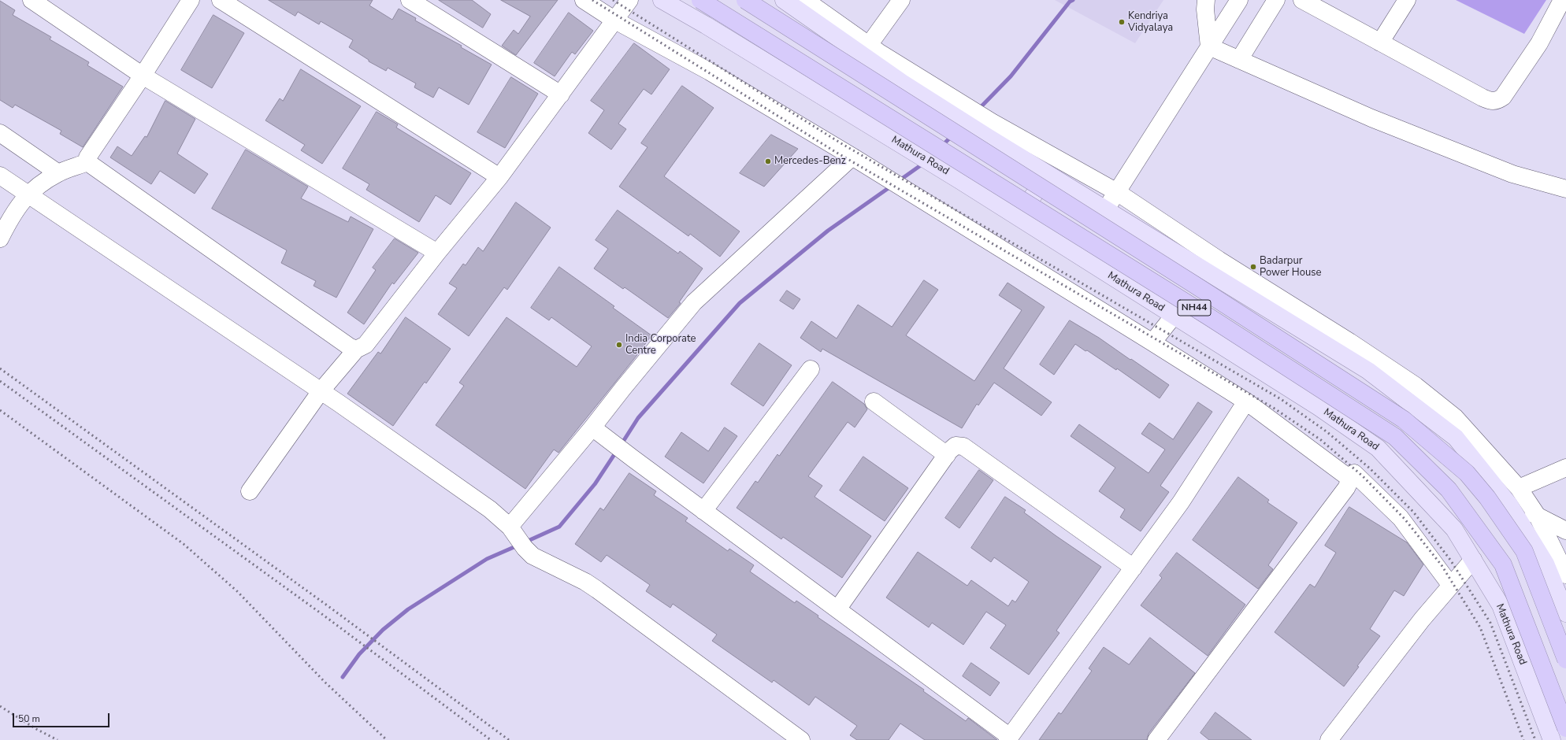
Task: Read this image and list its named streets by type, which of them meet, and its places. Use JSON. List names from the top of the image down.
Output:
{
  "streets": {
    "highway": ["Mathura Road", "NH44"]
  },
  "places": [
    "Kendriya Vidyalaya",
    "Mercedes-Benz",
    "Badarpur Power House",
    "India Corporate Centre"
  ],
  "scale_bar": "50 m"
}
